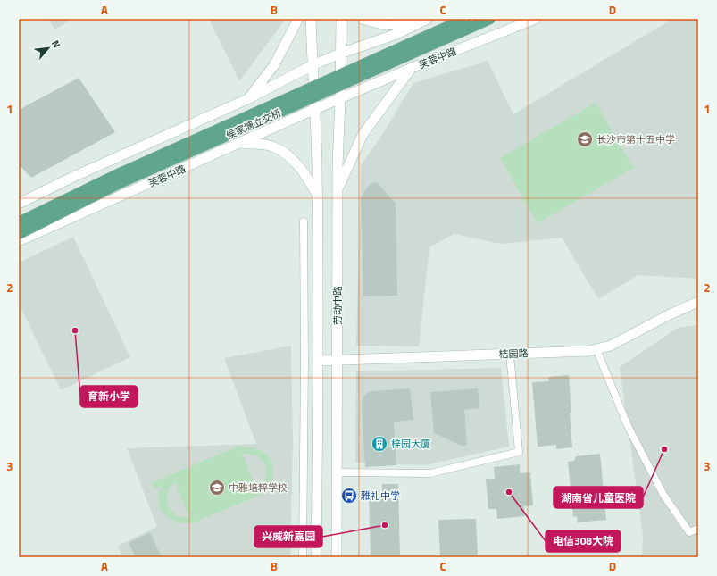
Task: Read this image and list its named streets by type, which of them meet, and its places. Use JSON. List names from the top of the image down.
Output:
{
  "streets": {
    "main road": [
      "芙蓉中路",
      "侯家塘立交桥",
      "劳动中路",
      "桔园路"
    ]
  },
  "crossings": [
    ["芙蓉中路", "劳动中路"],
    ["劳动中路", "桔园路"]
  ],
  "places": {
    "school or university": ["长沙市第十五中学", "中雅培粹学校"],
    "other": [
      "育新小学",
      "湖南省儿童医院",
      "电信308大院",
      "兴威新嘉园"
    ],
    "building": ["梓园大厦"],
    "bus stop": ["雅礼中学"]
  },
  "north": "top right",
  "grid": {
    "columns": [
      "A",
      "B",
      "C",
      "D"
    ],
    "rows": ["1", "2", "3"]
  }
}
